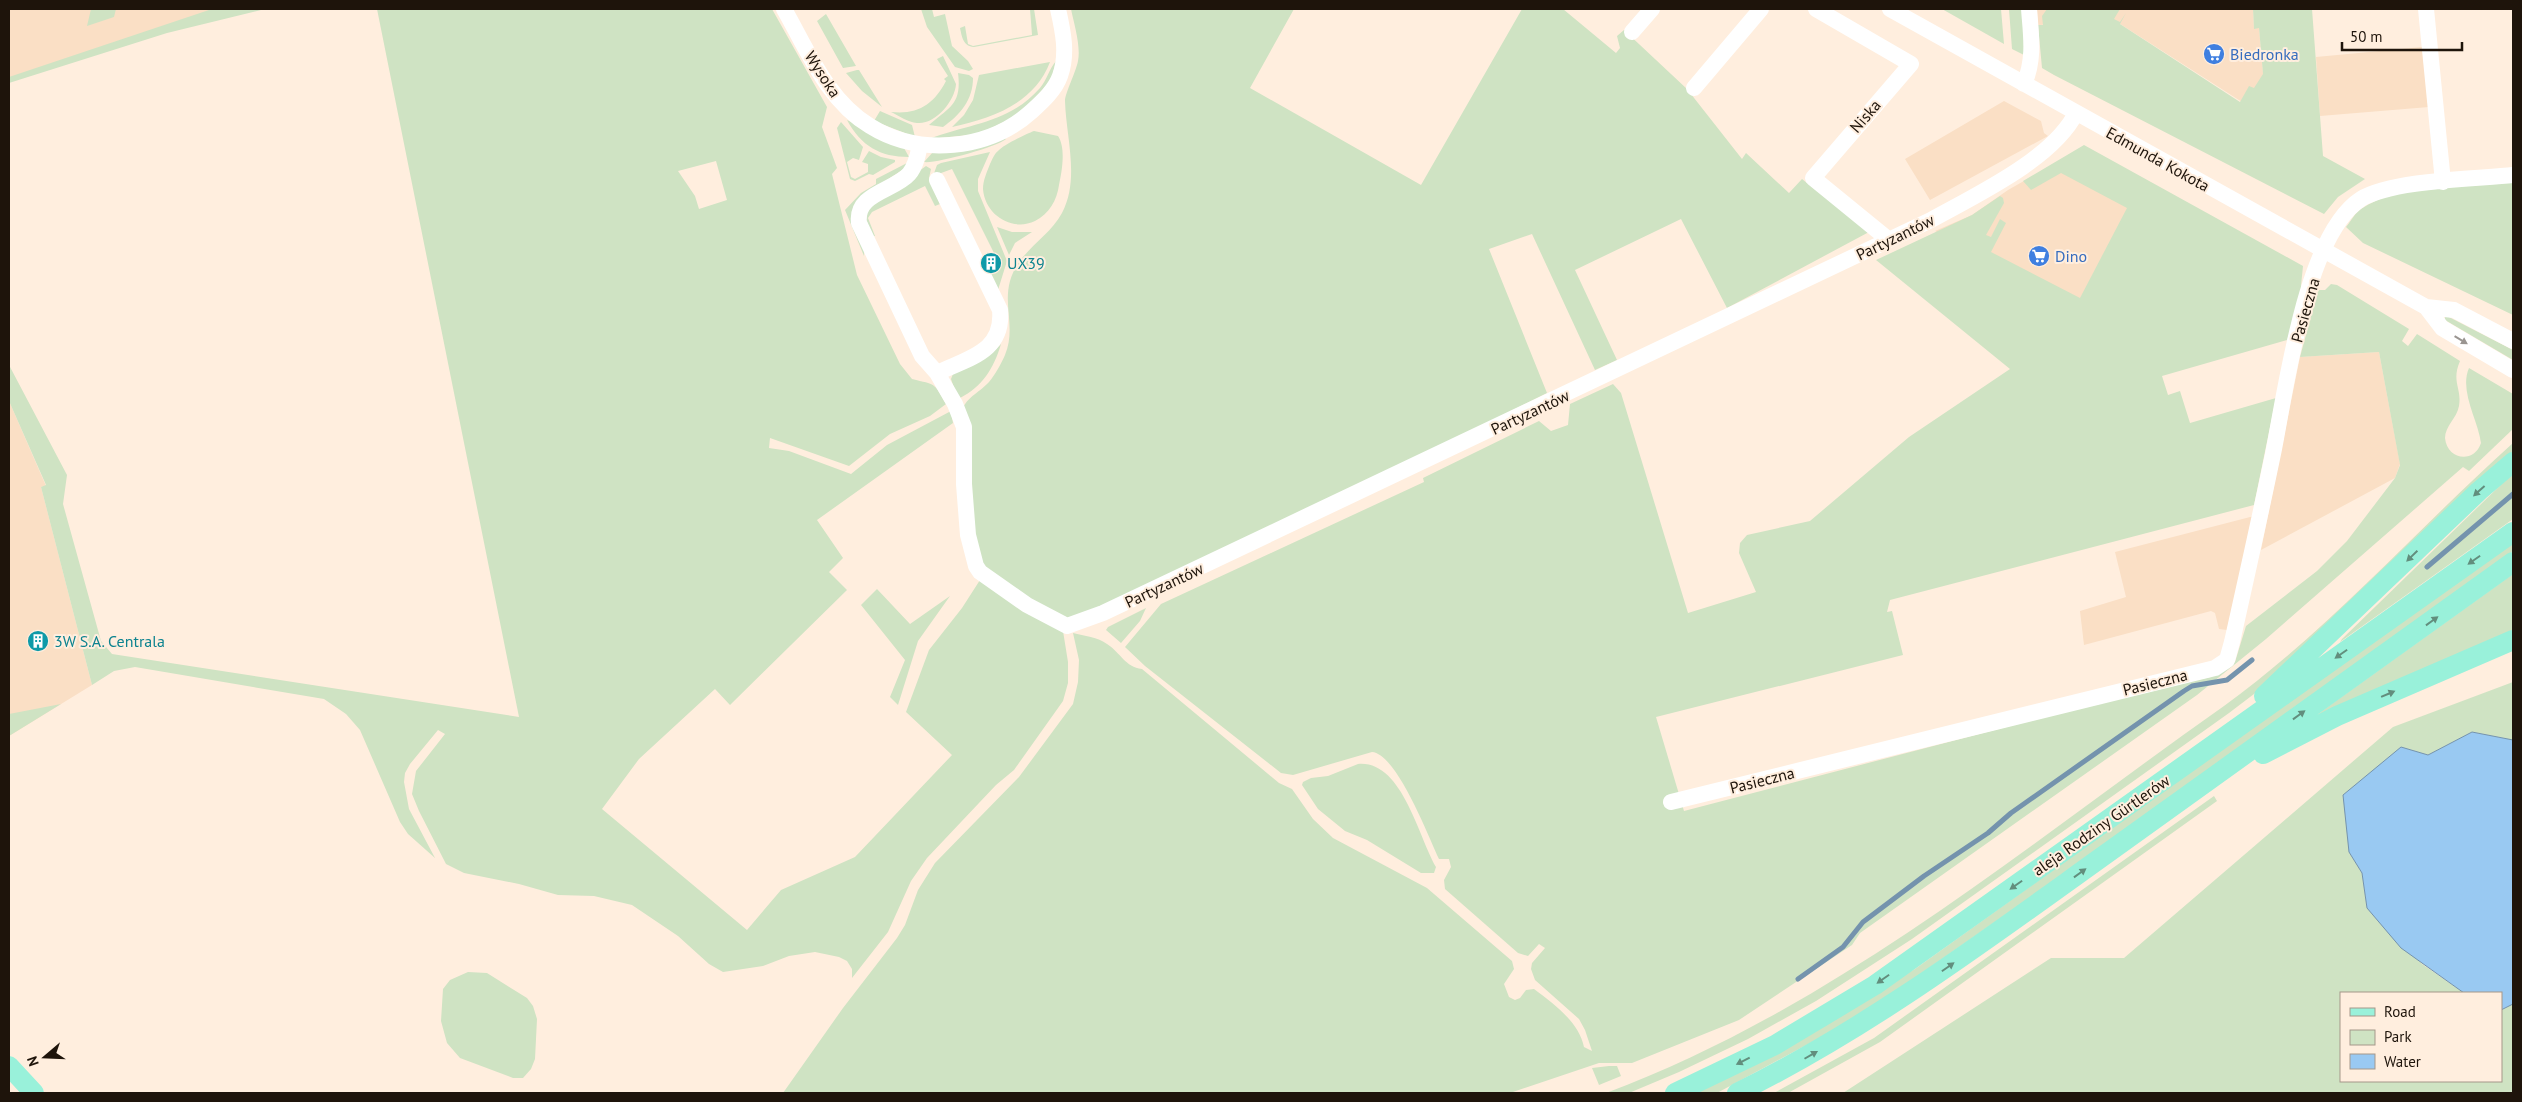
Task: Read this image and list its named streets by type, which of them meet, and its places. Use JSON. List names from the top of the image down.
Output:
{
  "streets": {
    "main road": ["aleja Rodziny Gürtlerów"],
    "street": [
      "Wysoka",
      "Niska",
      "Edmunda Kokota",
      "Partyzantów",
      "Pasieczna"
    ]
  },
  "crossings": [
    ["Niska", "Partyzantów"],
    ["Edmunda Kokota", "Partyzantów"],
    ["Edmunda Kokota", "Pasieczna"]
  ],
  "places": {
    "supermarket": ["Biedronka", "Dino"],
    "building": ["UX39", "3W S.A. Centrala"]
  },
  "legend": ["Road", "Park", "Water"],
  "scale_bar": "50 m",
  "north": "left"
}
